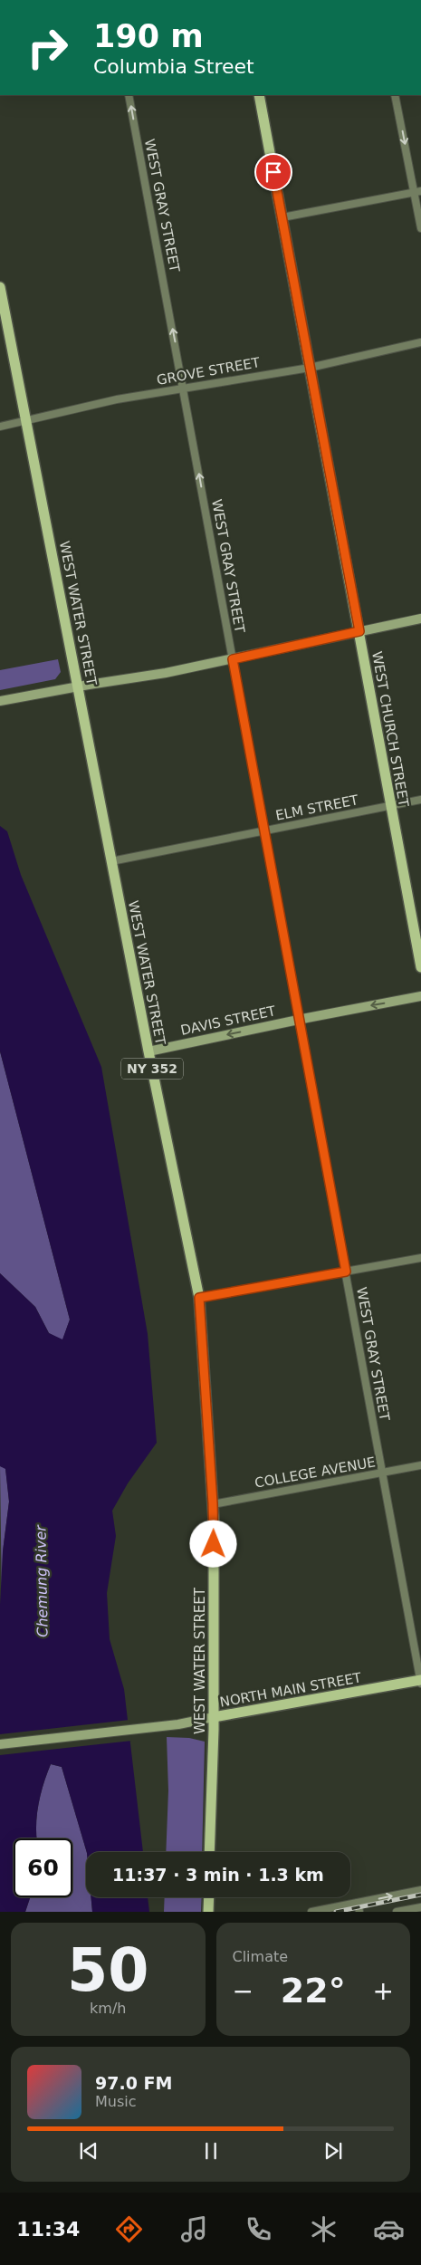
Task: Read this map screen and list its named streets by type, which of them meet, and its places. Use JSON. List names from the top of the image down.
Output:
{
  "streets": {
    "main road": [
      "WEST WATER STREET",
      "WEST CHURCH STREET",
      "NY 352",
      "NORTH MAIN STREET"
    ],
    "street": [
      "WEST GRAY STREET",
      "GROVE STREET",
      "ELM STREET",
      "DAVIS STREET",
      "COLLEGE AVENUE"
    ]
  },
  "crossings": [
    ["WEST GRAY STREET", "GROVE STREET"],
    ["WEST GRAY STREET", "ELM STREET"],
    ["WEST GRAY STREET", "DAVIS STREET"],
    ["WEST GRAY STREET", "COLLEGE AVENUE"],
    ["WEST GRAY STREET", "NORTH MAIN STREET"],
    ["GROVE STREET", "WEST WATER STREET"],
    ["GROVE STREET", "WEST CHURCH STREET"],
    ["WEST WATER STREET", "ELM STREET"],
    ["WEST WATER STREET", "DAVIS STREET"],
    ["WEST WATER STREET", "COLLEGE AVENUE"],
    ["WEST WATER STREET", "NORTH MAIN STREET"],
    ["WEST CHURCH STREET", "ELM STREET"]
  ],
  "one_way": ["WEST GRAY STREET", "DAVIS STREET"],
  "water": ["Chemung River"],
  "page": {
    "turn": ["190 m", "Columbia Street"],
    "limit": "60",
    "trip": "11:37 · 3 min · 1.3 km",
    "tile": [
      ["50", "km/h"],
      "Climate"
    ],
    "heat": ["−", "22°", "+"],
    "song": ["97.0 FM", "Music"],
    "tabs": "11:34"
  }
}
